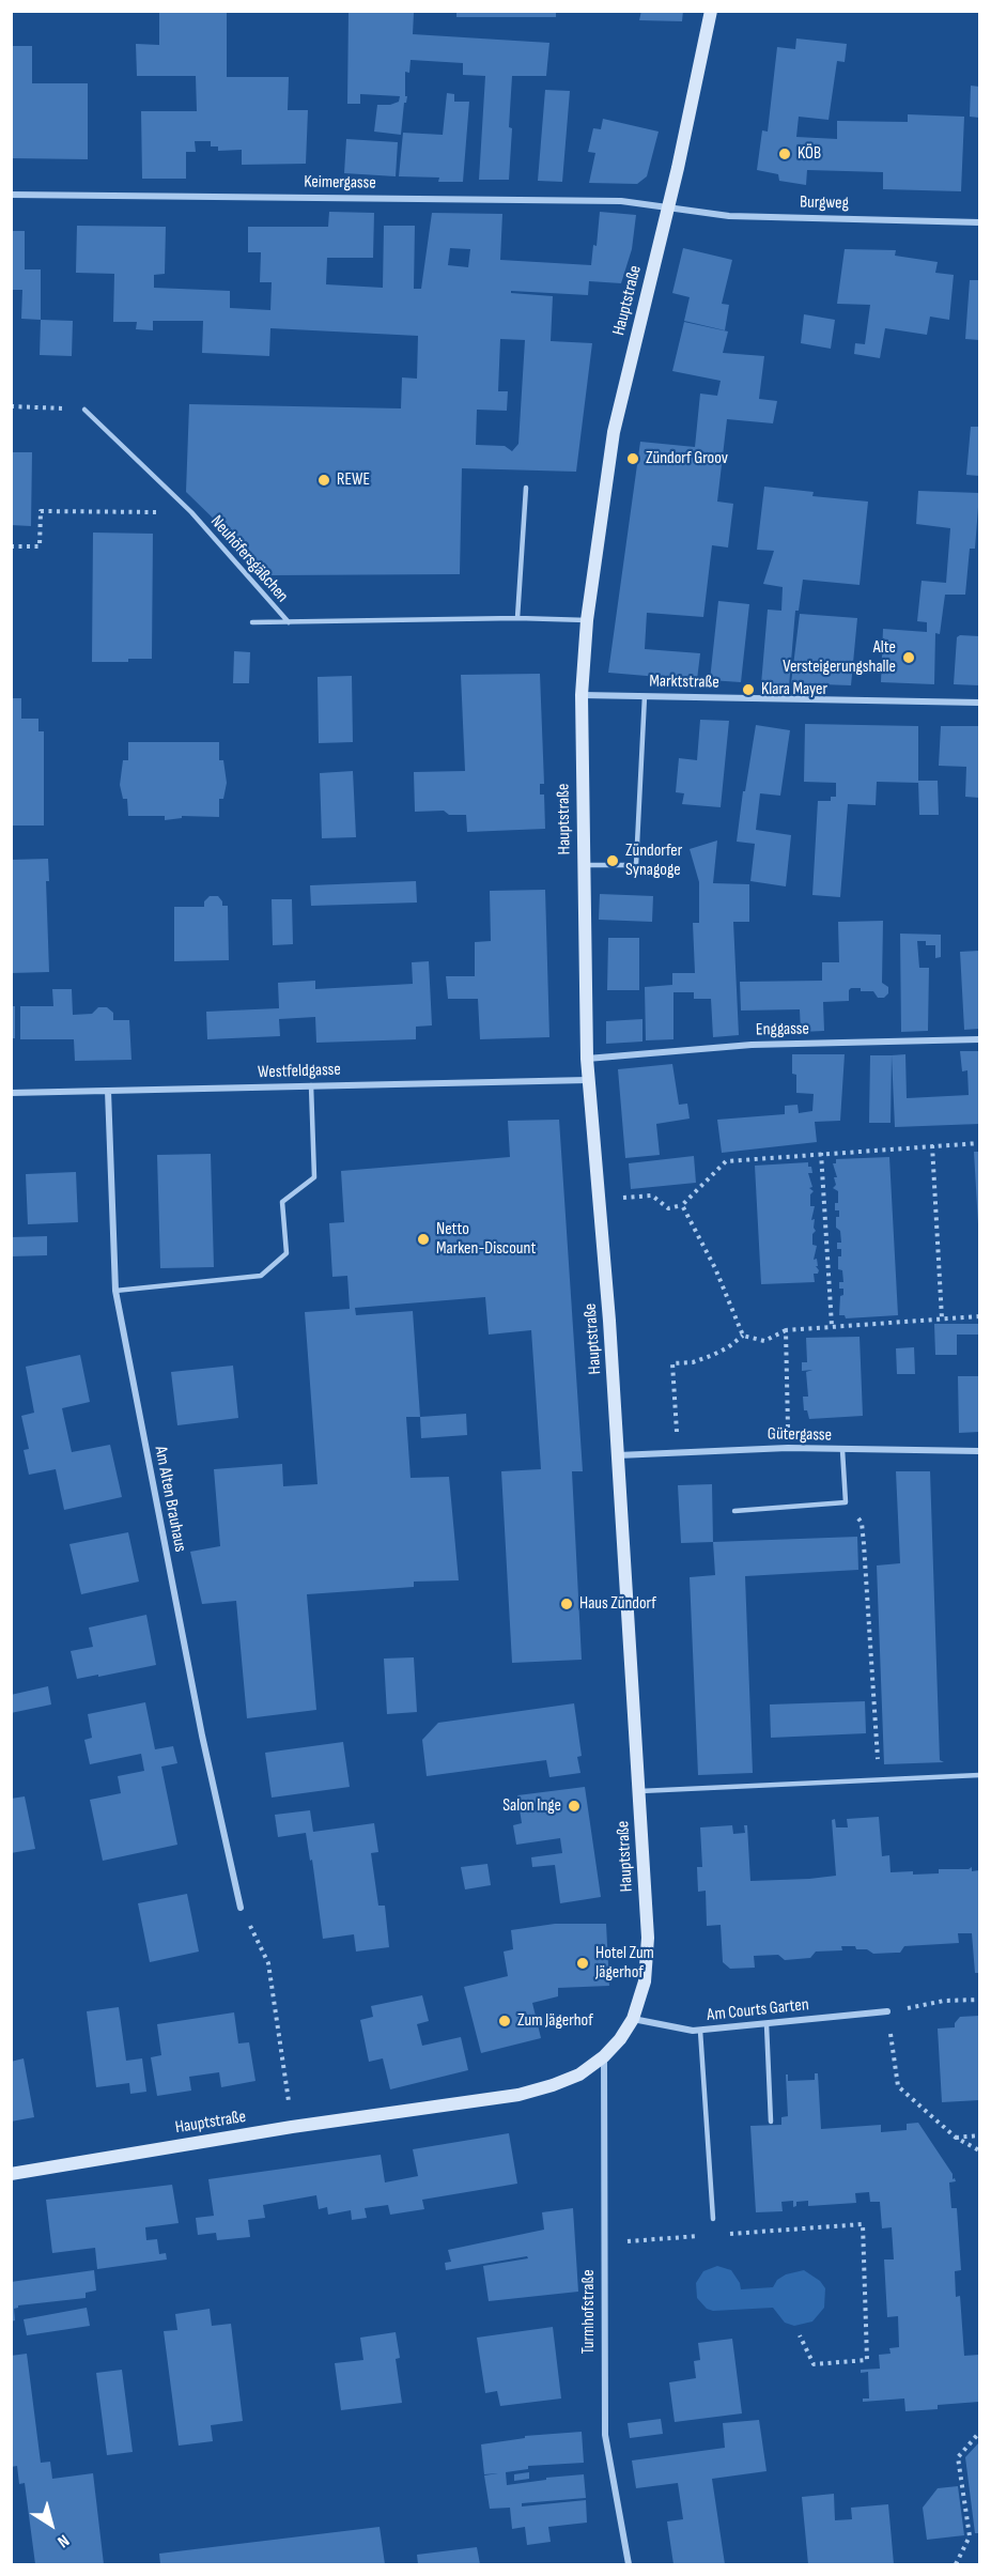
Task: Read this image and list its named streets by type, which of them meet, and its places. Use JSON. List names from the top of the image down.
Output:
{
  "streets": {
    "main road": ["Hauptstraße"],
    "street": [
      "Keimergasse",
      "Burgweg",
      "Marktstraße",
      "Enggasse",
      "Westfeldgasse",
      "Gütergasse",
      "Am Alten Brauhaus",
      "Am Courts Garten",
      "Turmhofstraße"
    ],
    "lane": ["Neuhöfersgäßchen"]
  },
  "crossings": [
    ["Keimergasse", "Burgweg"],
    ["Keimergasse", "Hauptstraße"],
    ["Burgweg", "Hauptstraße"],
    ["Hauptstraße", "Neuhöfersgäßchen"],
    ["Hauptstraße", "Marktstraße"],
    ["Hauptstraße", "Enggasse"],
    ["Hauptstraße", "Westfeldgasse"],
    ["Hauptstraße", "Gütergasse"],
    ["Hauptstraße", "Am Courts Garten"],
    ["Hauptstraße", "Turmhofstraße"],
    ["Westfeldgasse", "Am Alten Brauhaus"]
  ],
  "places": [
    "KÖB",
    "Zündorf Groov",
    "REWE",
    "Alte Versteigerungshalle",
    "Klara Mayer",
    "Zündorfer Synagoge",
    "Netto Marken-Discount",
    "Haus Zündorf",
    "Salon Inge",
    "Hotel Zum Jägerhof",
    "Zum Jägerhof"
  ],
  "north": "bottom right"
}
